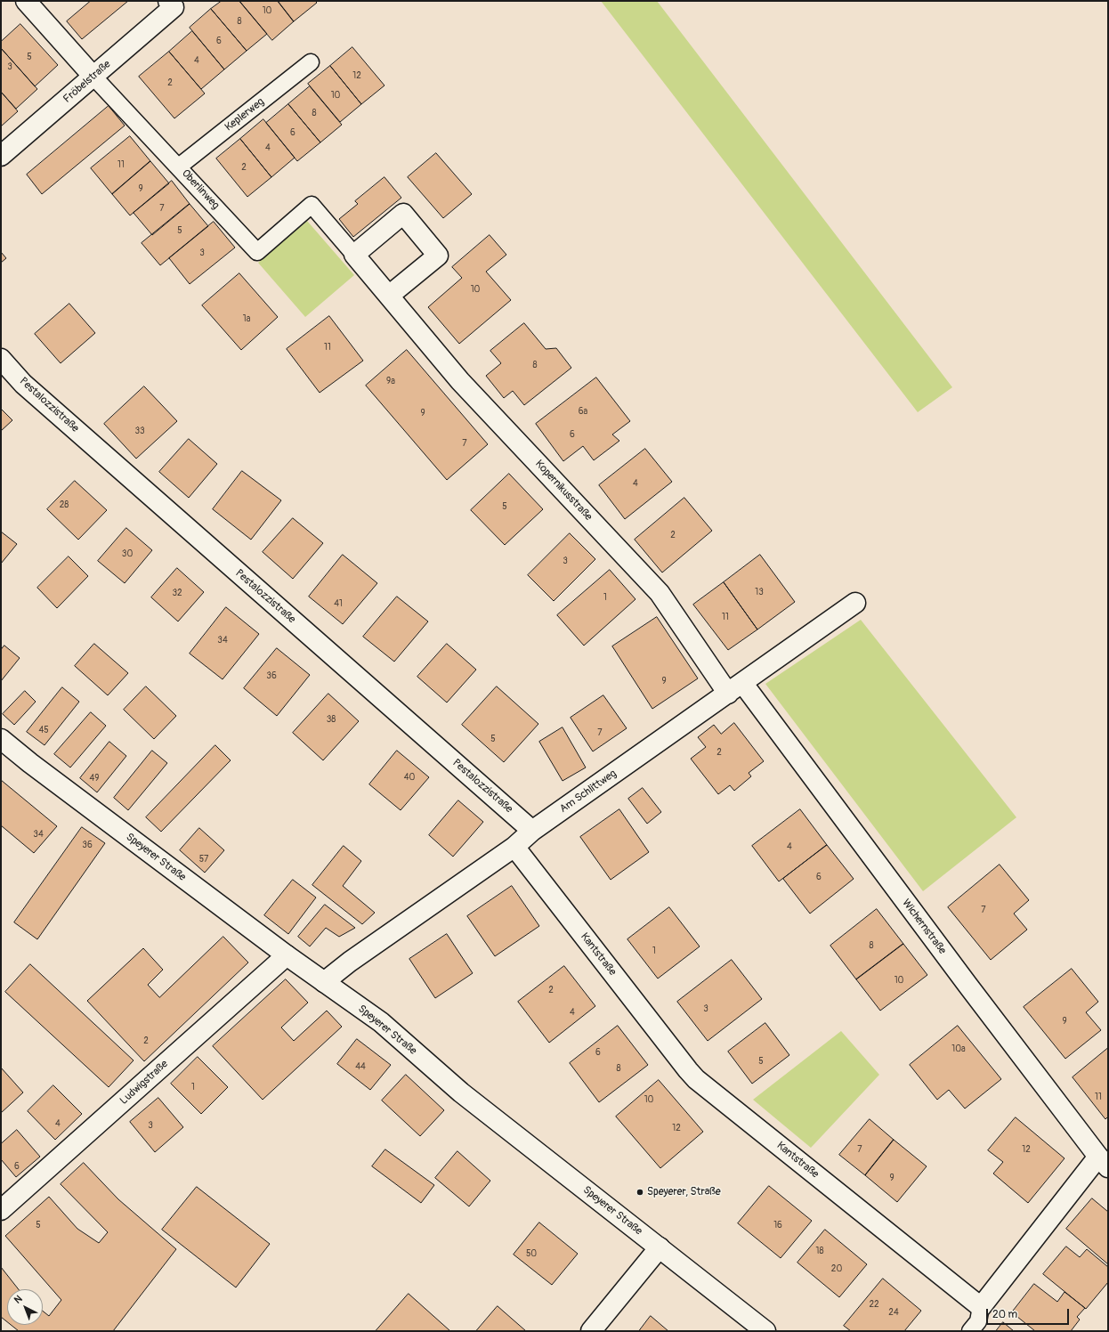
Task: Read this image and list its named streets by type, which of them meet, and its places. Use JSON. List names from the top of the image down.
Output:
{
  "streets": {
    "street": [
      "Fröbelstraße",
      "Pestalozzistraße",
      "Kopernikusstraße",
      "Am Schlittweg",
      "Speyerer Straße",
      "Wichernstraße",
      "Kantstraße",
      "Ludwigstraße"
    ],
    "lane": ["Keplerweg", "Oberlinweg"]
  },
  "crossings": [
    ["Fröbelstraße", "Oberlinweg"],
    ["Keplerweg", "Oberlinweg"],
    ["Oberlinweg", "Kopernikusstraße"],
    ["Pestalozzistraße", "Am Schlittweg"],
    ["Kopernikusstraße", "Am Schlittweg"],
    ["Kopernikusstraße", "Wichernstraße"],
    ["Am Schlittweg", "Speyerer Straße"],
    ["Am Schlittweg", "Wichernstraße"],
    ["Am Schlittweg", "Kantstraße"],
    ["Speyerer Straße", "Ludwigstraße"]
  ],
  "places": ["Speyerer, Straße"],
  "house_numbers": [
    "10",
    "8",
    "6",
    "5",
    "4",
    "3",
    "12",
    "2",
    "10",
    "8",
    "6",
    "4",
    "11",
    "2",
    "9",
    "7",
    "5",
    "3",
    "10",
    "1a",
    "11",
    "8",
    "9a",
    "6a",
    "9",
    "33",
    "6",
    "7",
    "4",
    "28",
    "5",
    "2",
    "30",
    "3",
    "13",
    "32",
    "1",
    "41",
    "11",
    "34",
    "36",
    "9",
    "38",
    "45",
    "7",
    "5",
    "2",
    "40",
    "49",
    "34",
    "36",
    "4",
    "57",
    "6",
    "7",
    "8",
    "1",
    "10",
    "2",
    "3",
    "4",
    "9",
    "2",
    "10a",
    "6",
    "5",
    "44",
    "8",
    "1",
    "11",
    "10",
    "4",
    "3",
    "12",
    "7",
    "12",
    "6",
    "9",
    "5",
    "16",
    "18",
    "50",
    "20",
    "22",
    "24"
  ],
  "scale_bar": "20 m",
  "north": "top left"
}
